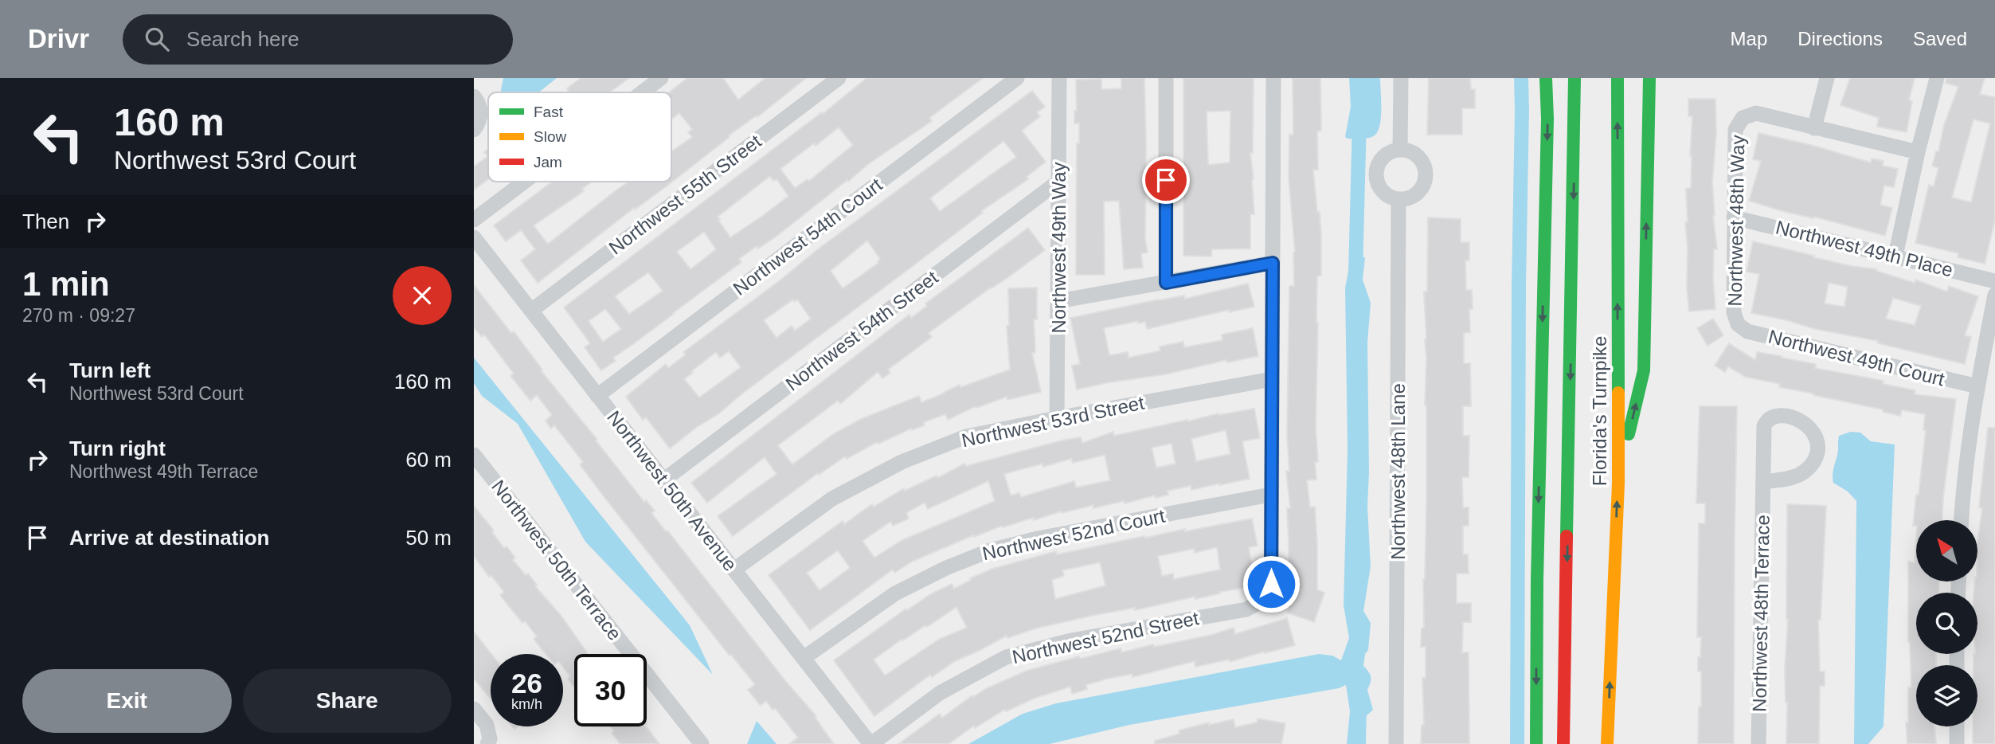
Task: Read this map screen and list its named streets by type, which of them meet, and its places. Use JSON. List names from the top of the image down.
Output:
{
  "streets": {
    "highway": ["Florida's Turnpike"],
    "street": [
      "Northwest 55th Street",
      "Northwest 48th Way",
      "Northwest 54th Court",
      "Northwest 49th Way",
      "Northwest 49th Place",
      "Northwest 54th Street",
      "Northwest 49th Court",
      "Northwest 53rd Street",
      "Northwest 48th Lane",
      "Northwest 50th Avenue",
      "Northwest 52nd Court",
      "Northwest 50th Terrace",
      "Northwest 48th Terrace",
      "Northwest 52nd Street"
    ]
  },
  "crossings": [
    ["Northwest 55th Street", "Northwest 50th Avenue"],
    ["Northwest 48th Way", "Northwest 49th Place"],
    ["Northwest 48th Way", "Northwest 49th Court"],
    ["Northwest 54th Court", "Northwest 50th Avenue"],
    ["Northwest 49th Way", "Northwest 54th Street"],
    ["Northwest 49th Way", "Northwest 53rd Street"],
    ["Northwest 54th Street", "Northwest 50th Avenue"],
    ["Northwest 53rd Street", "Northwest 50th Avenue"],
    ["Northwest 50th Avenue", "Northwest 52nd Court"],
    ["Northwest 50th Avenue", "Northwest 52nd Street"],
    ["Northwest 52nd Court", "Northwest 52nd Street"]
  ],
  "legend": ["Fast", "Slow", "Jam"],
  "north": "top left",
  "page": {
    "header": "Drivr",
    "search": "Search here",
    "nav": ["Map", "Directions", "Saved"],
    "turn": ["160 m", "Northwest 53rd Court"],
    "then": "Then",
    "heading": ["1 min", "270 m · 09:27"],
    "list": [
      {
        "name": "Turn left",
        "note": "Northwest 53rd Court",
        "value": "160 m"
      },
      {
        "name": "Turn right",
        "note": "Northwest 49th Terrace",
        "value": "60 m"
      },
      {
        "name": "Arrive at destination",
        "value": "50 m"
      }
    ],
    "speed": "26 km/h",
    "limit": "30",
    "buttons": ["Exit", "Share"]
  }
}
